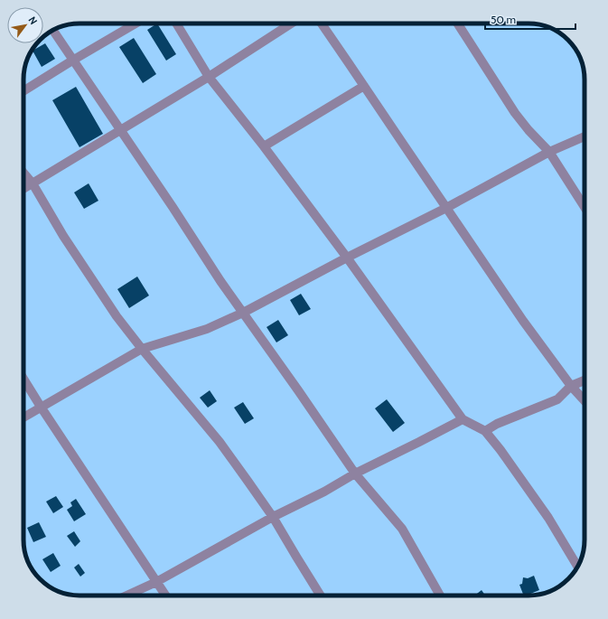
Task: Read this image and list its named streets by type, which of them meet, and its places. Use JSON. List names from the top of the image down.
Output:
{
  "scale_bar": "50 m",
  "north": "top right"
}
